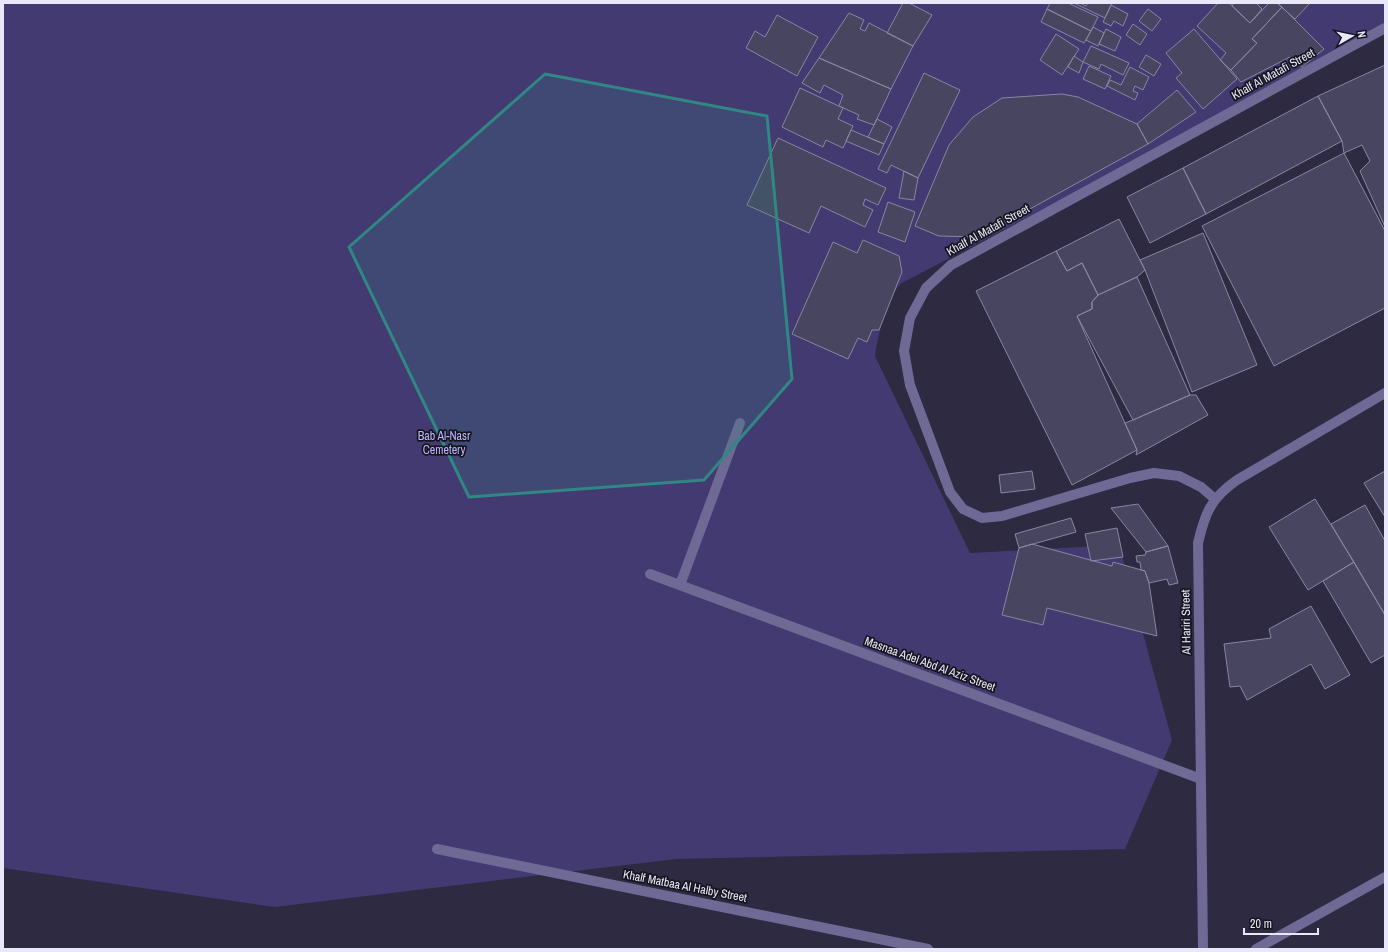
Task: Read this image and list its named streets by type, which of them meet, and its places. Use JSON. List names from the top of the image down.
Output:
{
  "streets": {
    "street": [
      "Khalf Al Matafi Street",
      "Al Hariri Street",
      "Masnaa Adel Abd Al Aziz Street",
      "Khalf Matbaa Al Halby Street"
    ]
  },
  "crossings": [
    ["Khalf Al Matafi Street", "Al Hariri Street"],
    ["Al Hariri Street", "Masnaa Adel Abd Al Aziz Street"]
  ],
  "parks": ["Bab Al-Nasr Cemetery"],
  "scale_bar": "20 m",
  "north": "right"
}
